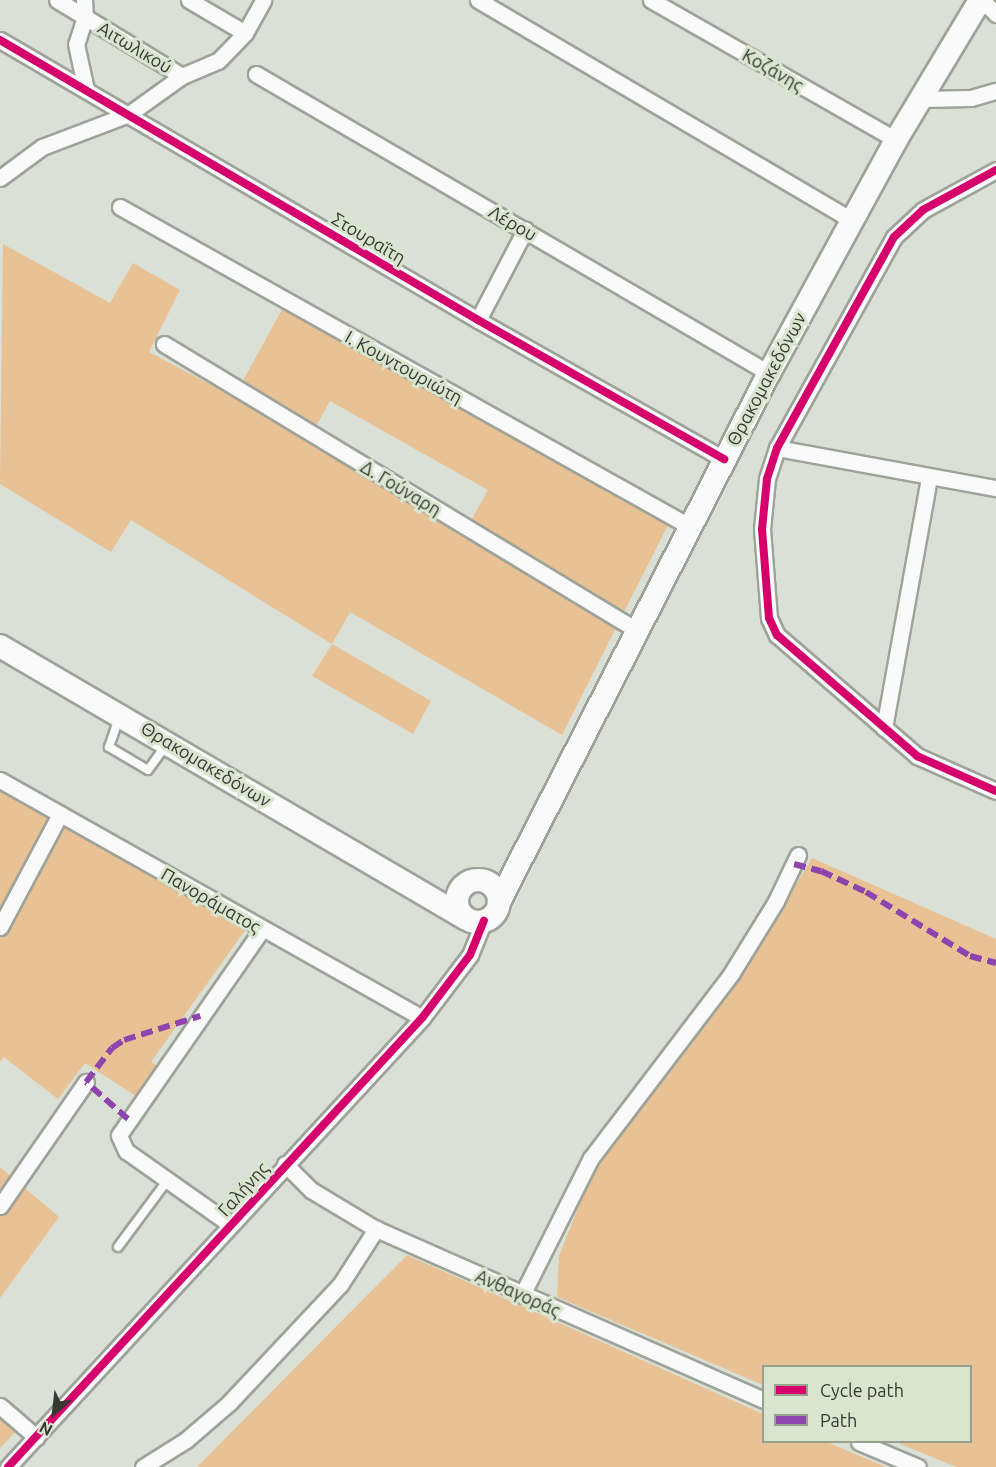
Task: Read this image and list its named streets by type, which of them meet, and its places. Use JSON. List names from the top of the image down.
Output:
{
  "streets": {
    "main road": ["Θρακομακεδόνων"],
    "street": [
      "Αιτωλικού",
      "Κοζάνης",
      "Λέρου",
      "Στουραΐτη",
      "Ι. Κουντουριώτη",
      "Δ. Γούναρη",
      "Πανοράματος",
      "Γαλήνης",
      "Ανθαγοράς"
    ]
  },
  "crossings": [
    ["Κοζάνης", "Θρακομακεδόνων"],
    ["Λέρου", "Θρακομακεδόνων"],
    ["Στουραΐτη", "Θρακομακεδόνων"],
    ["Ι. Κουντουριώτη", "Θρακομακεδόνων"],
    ["Θρακομακεδόνων", "Δ. Γούναρη"],
    ["Θρακομακεδόνων", "Γαλήνης"],
    ["Πανοράματος", "Γαλήνης"],
    ["Γαλήνης", "Ανθαγοράς"]
  ],
  "legend": ["Cycle path", "Path"],
  "north": "bottom left"
}
